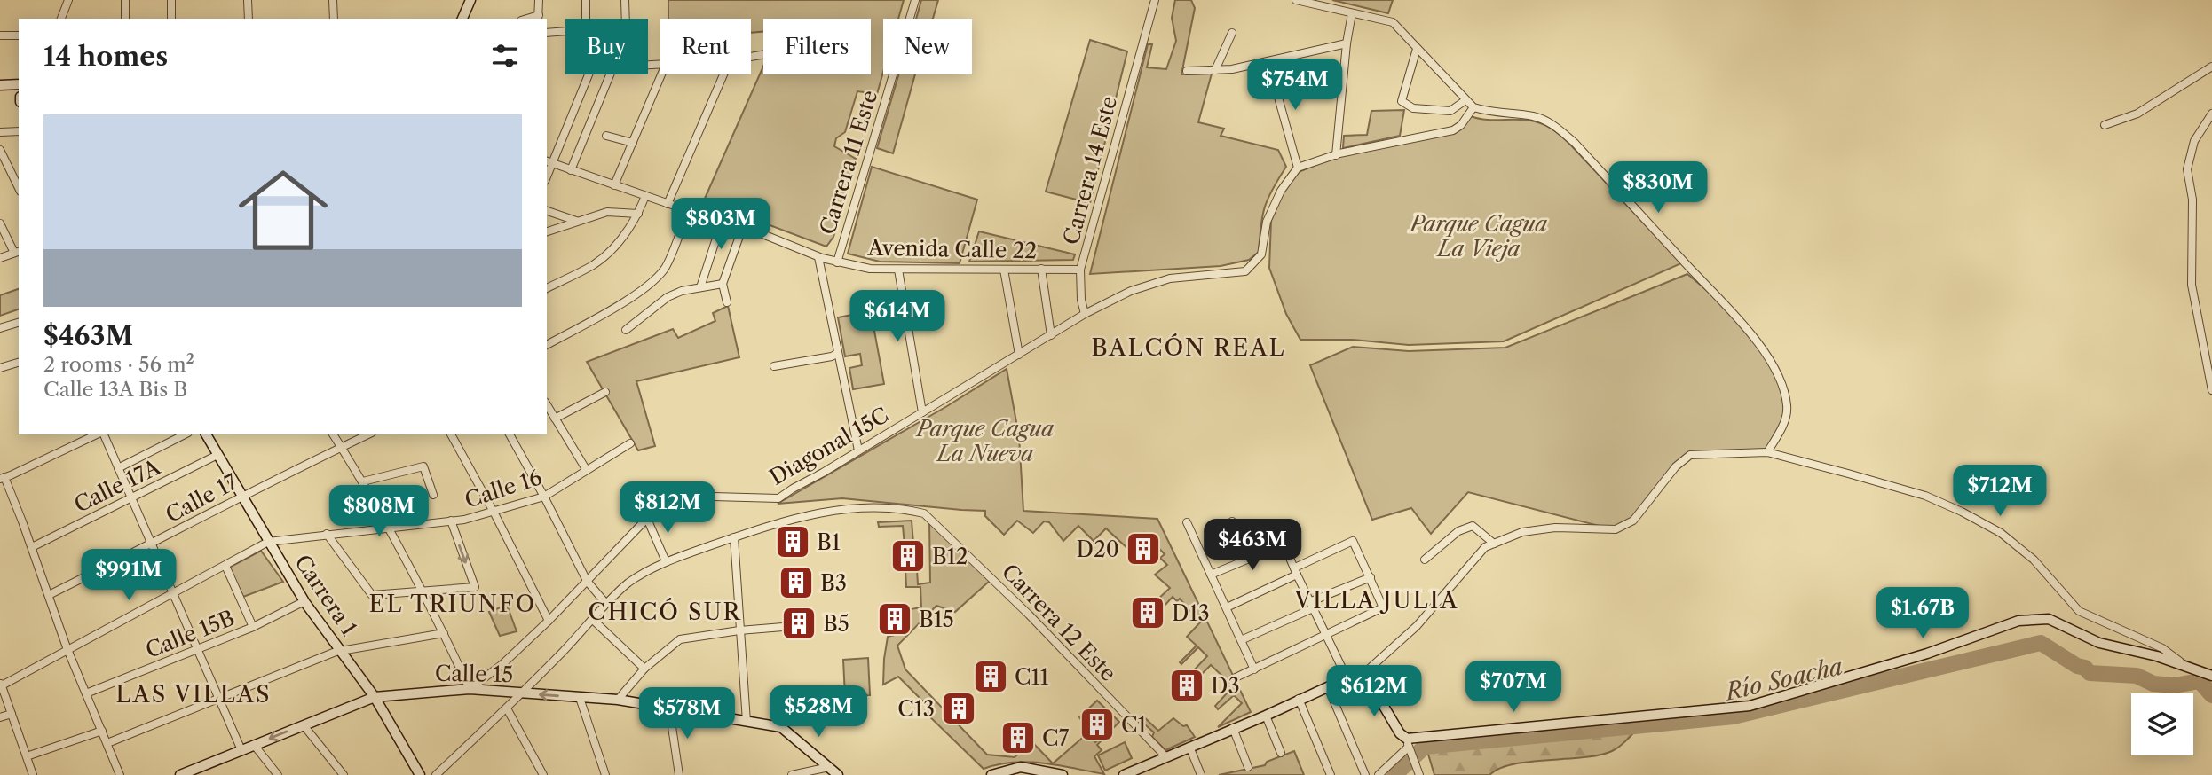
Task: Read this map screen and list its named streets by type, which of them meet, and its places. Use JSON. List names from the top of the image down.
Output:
{
  "streets": {
    "main road": ["Carrera 1", "Calle 15"],
    "street": [
      "Carrera 11 Este",
      "Carrera 14 Este",
      "Avenida Calle 22",
      "Diagonal 15C",
      "Calle 17A",
      "Calle 16",
      "Calle 17",
      "Carrera 12 Este",
      "Calle 15B"
    ]
  },
  "crossings": [
    ["Carrera 11 Este", "Avenida Calle 22"],
    ["Carrera 11 Este", "Diagonal 15C"],
    ["Carrera 14 Este", "Avenida Calle 22"],
    ["Carrera 14 Este", "Diagonal 15C"],
    ["Diagonal 15C", "Calle 15"],
    ["Calle 17A", "Carrera 1"],
    ["Calle 16", "Carrera 1"],
    ["Calle 17", "Carrera 1"],
    ["Carrera 1", "Calle 15B"],
    ["Carrera 1", "Calle 15"]
  ],
  "districts": [
    "BALCÓN REAL",
    "VILLA JULIA",
    "EL TRIUNFO",
    "CHICÓ SUR",
    "LAS VILLAS"
  ],
  "water": ["Río Soacha"],
  "parks": ["Parque Cagua La Vieja", "Parque Cagua La Nueva"],
  "places": {
    "building": [
      "B1",
      "D20",
      "B12",
      "B3",
      "D13",
      "B15",
      "B5",
      "C11",
      "D3",
      "C13",
      "C1",
      "C7"
    ]
  },
  "page": {
    "chip": [
      "Buy",
      "Rent",
      "Filters",
      "New"
    ],
    "heading": "14 homes",
    "price": [
      "$754M",
      "$830M",
      "$803M",
      "$614M",
      "$712M",
      "$812M",
      "$808M",
      "$463M",
      "$991M",
      "$1.67B",
      "$707M",
      "$612M",
      "$528M",
      "$578M"
    ],
    "list": [
      {
        "name": "$463M",
        "note": "2 rooms · 56 m² · Calle 13A Bis B"
      }
    ]
  }
}
